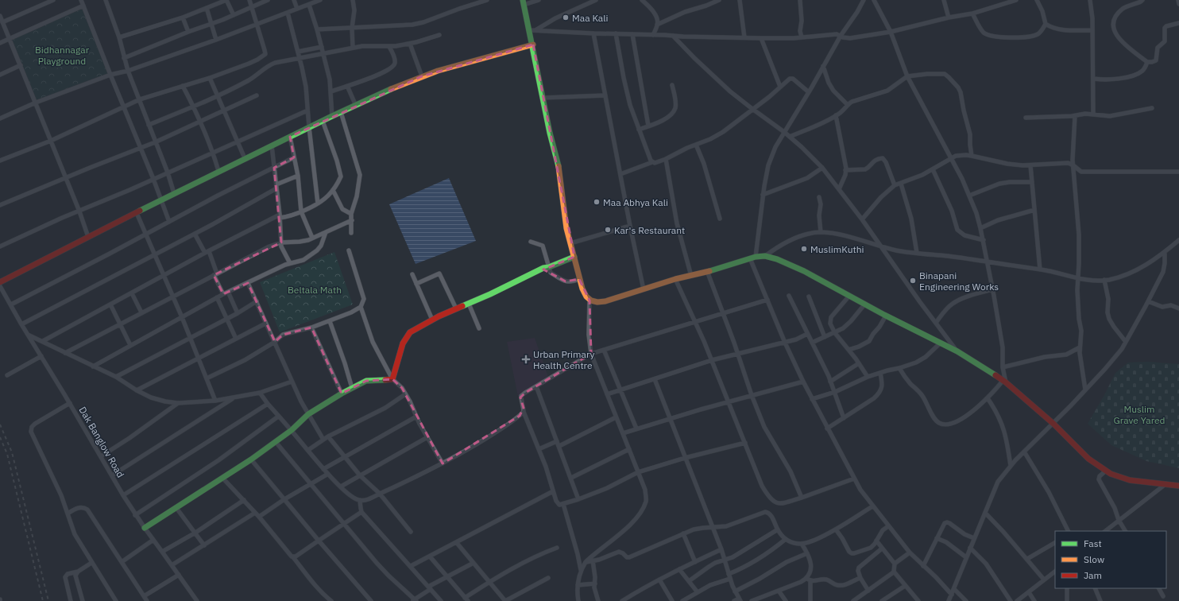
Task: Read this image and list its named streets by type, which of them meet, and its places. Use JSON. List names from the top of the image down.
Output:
{
  "streets": {
    "street": ["Dak Banglow Road"]
  },
  "parks": ["Bidhannagar Playground", "Beltala Math", "Muslim Grave Yared"],
  "places": {
    "other": [
      "Maa Kali",
      "Maa Abhya Kali",
      "Kar's Restaurant",
      "MuslimKuthi",
      "Binapani Engineering Works"
    ],
    "health": ["Urban Primary Health Centre"]
  },
  "legend": ["Fast", "Slow", "Jam"]
}
